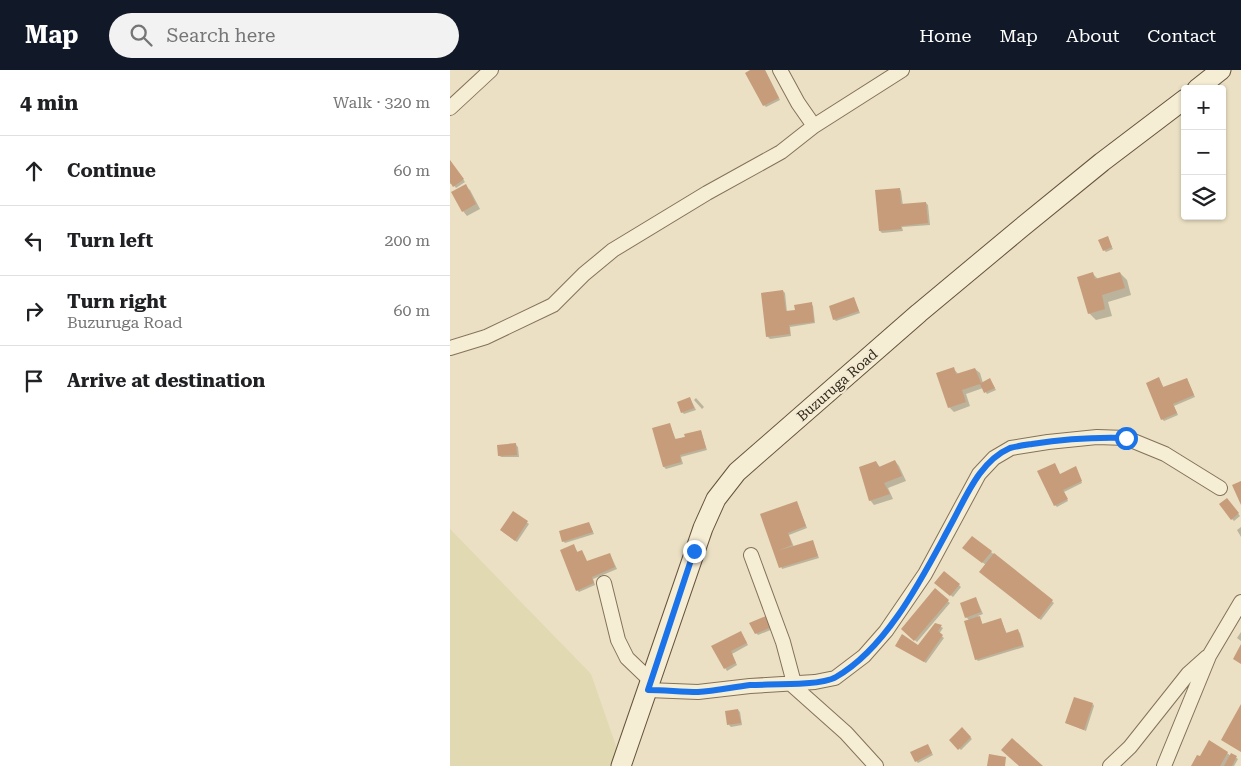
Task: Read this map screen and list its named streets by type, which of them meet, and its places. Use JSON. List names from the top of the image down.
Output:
{
  "streets": {
    "main road": ["Buzuruga Road"]
  },
  "page": {
    "header": "Map",
    "search": "Search here",
    "nav": [
      "Home",
      "Map",
      "About",
      "Contact"
    ],
    "heading": ["4 min", "Walk · 320 m"],
    "map_buttons": ["+", "−"],
    "list": [
      ["Continue", "60 m"],
      ["Turn left", "200 m"],
      ["Turn right", "Buzuruga Road", "60 m"],
      "Arrive at destination"
    ]
  }
}
